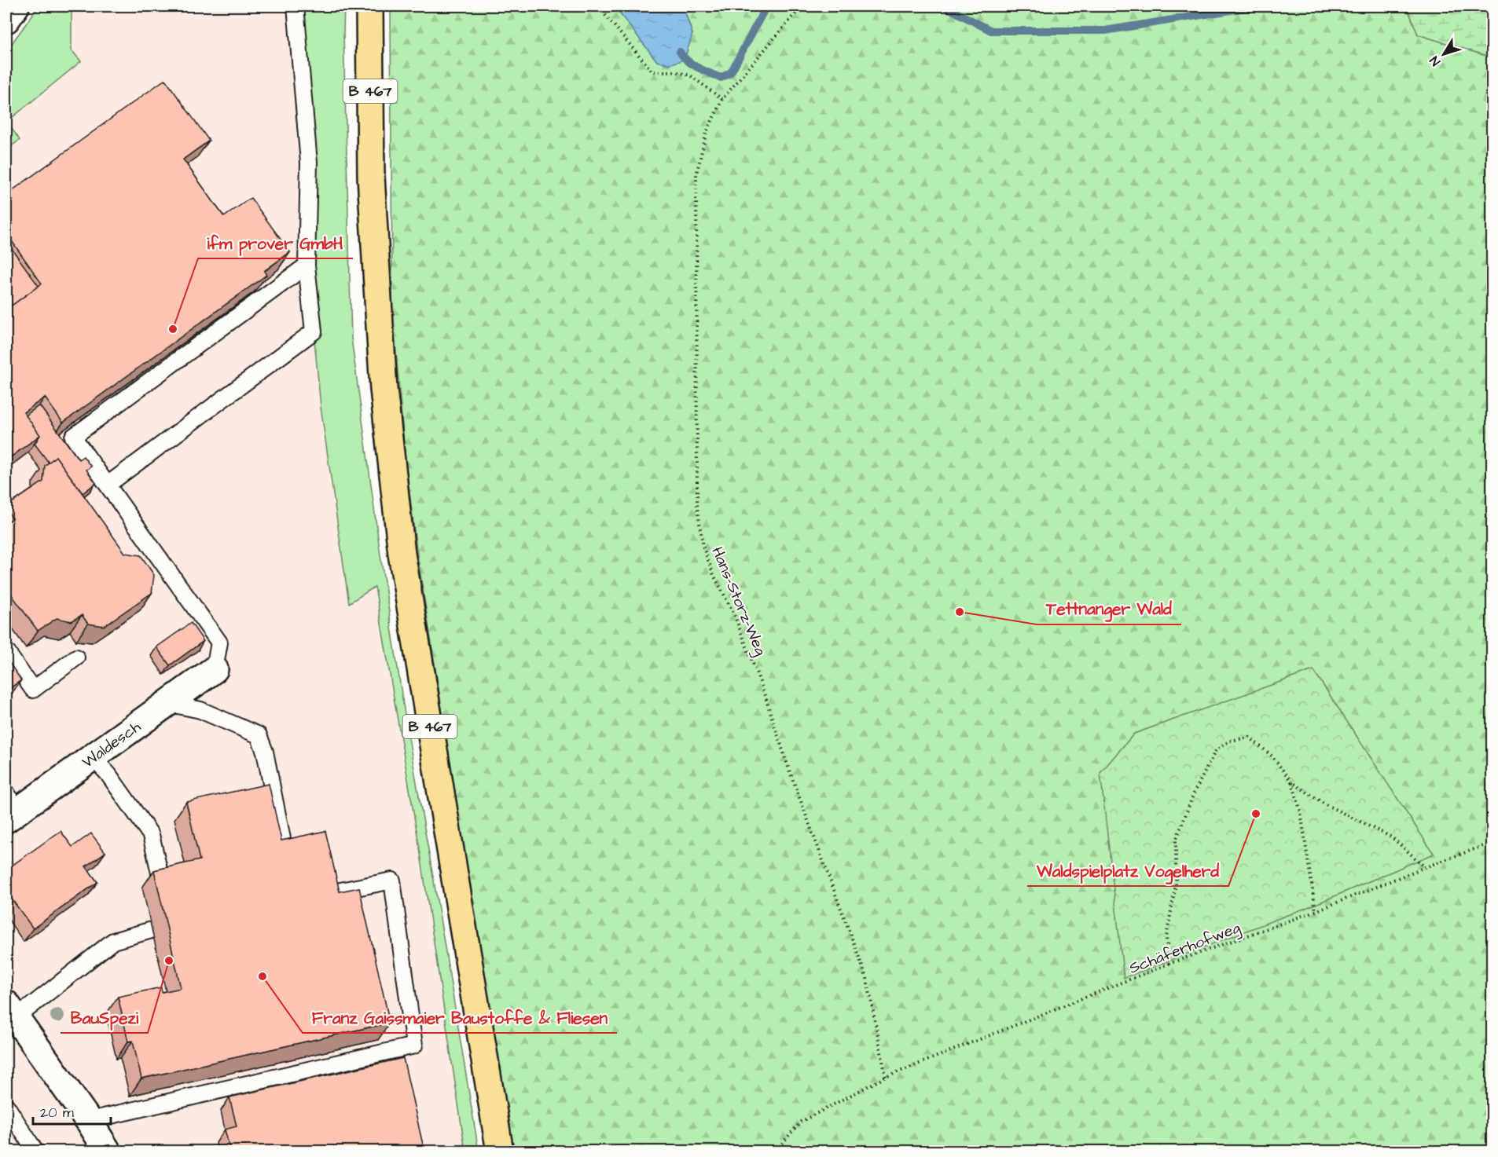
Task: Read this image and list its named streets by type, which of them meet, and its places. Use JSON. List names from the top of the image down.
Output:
{
  "streets": {
    "main road": ["B 467"],
    "street": ["Waldesch"],
    "path": ["Hans-Storz-Weg", "Schäferhofweg"]
  },
  "crossings": [
    ["Hans-Storz-Weg", "Schäferhofweg"]
  ],
  "places": [
    "ifm prover GmbH",
    "Tettnanger Wald",
    "Waldspielplatz Vogelherd",
    "BauSpezi",
    "Franz Gaissmaier Baustoffe & Fliesen"
  ],
  "scale_bar": "20 m",
  "north": "bottom left"
}
